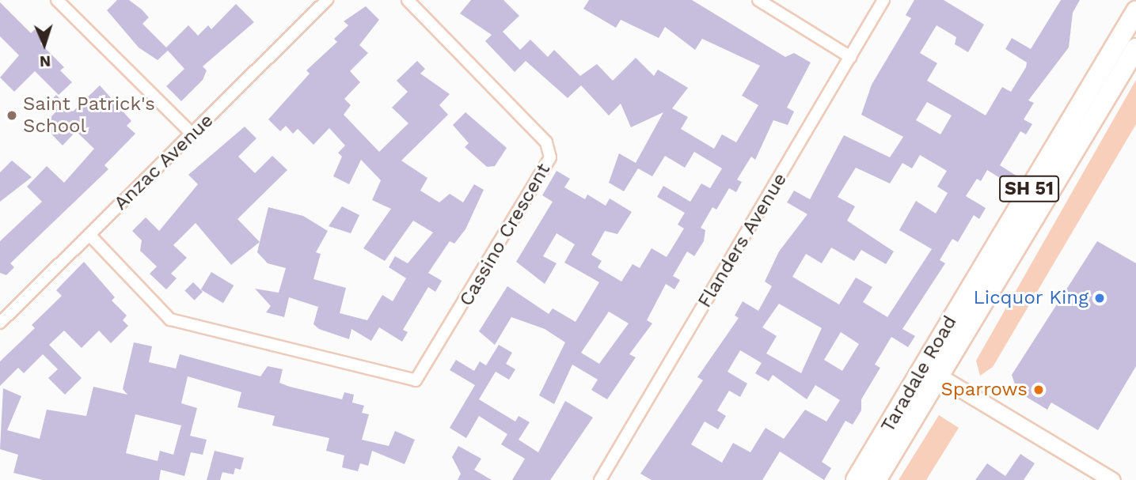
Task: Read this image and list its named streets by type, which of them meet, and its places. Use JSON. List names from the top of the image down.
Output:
{
  "streets": {
    "highway": ["SH 51", "Taradale Road"],
    "street": ["Anzac Avenue", "Cassino Crescent", "Flanders Avenue"]
  },
  "crossings": [
    ["Anzac Avenue", "Cassino Crescent"]
  ],
  "places": ["Saint Patrick's School", "Licquor King", "Sparrows"],
  "north": "bottom"
}
